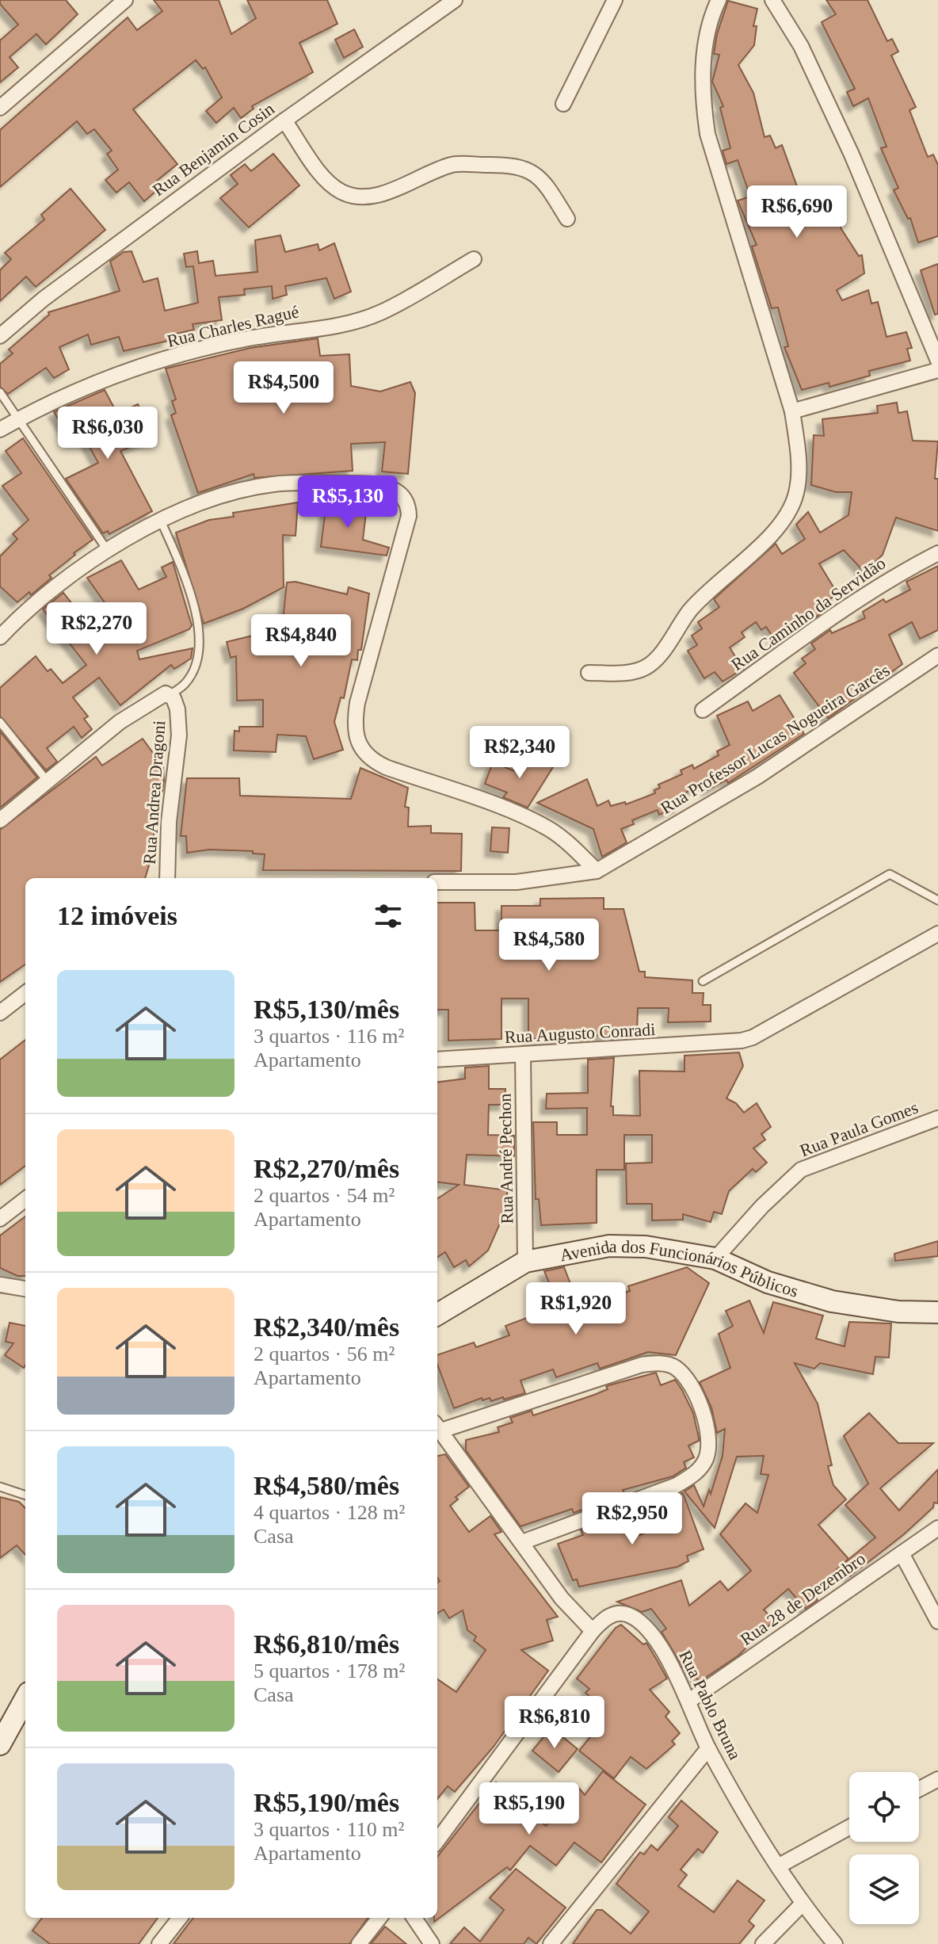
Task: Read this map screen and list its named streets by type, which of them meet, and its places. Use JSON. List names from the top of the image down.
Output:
{
  "streets": {
    "street": [
      "Rua Benjamin Cosin",
      "Rua Charles Ragué",
      "Rua Caminho da Servidão",
      "Rua Professor Lucas Nogueira Garcês",
      "Rua Andrea Dragoni",
      "Rua Augusto Conradi",
      "Rua Paula Gomes",
      "Rua André Pechon",
      "Avenida dos Funcionários Públicos",
      "Rua 28 de Dezembro",
      "Rua Pablo Bruna"
    ]
  },
  "crossings": [
    ["Rua Augusto Conradi", "Rua André Pechon"],
    ["Rua Paula Gomes", "Avenida dos Funcionários Públicos"],
    ["Rua André Pechon", "Avenida dos Funcionários Públicos"],
    ["Rua 28 de Dezembro", "Rua Pablo Bruna"]
  ],
  "page": {
    "price": [
      "R$6,690",
      "R$4,500",
      "R$6,030",
      "R$5,130",
      "R$2,270",
      "R$4,840",
      "R$2,340",
      "R$4,580",
      "R$1,920",
      "R$2,950",
      "R$6,810",
      "R$5,190"
    ],
    "heading": "12 imóveis",
    "list": [
      {
        "name": "R$5,130/mês",
        "note": "3 quartos · 116 m² · Apartamento"
      },
      {
        "name": "R$2,270/mês",
        "note": "2 quartos · 54 m² · Apartamento"
      },
      {
        "name": "R$2,340/mês",
        "note": "2 quartos · 56 m² · Apartamento"
      },
      {
        "name": "R$4,580/mês",
        "note": "4 quartos · 128 m² · Casa"
      },
      {
        "name": "R$6,810/mês",
        "note": "5 quartos · 178 m² · Casa"
      },
      {
        "name": "R$5,190/mês",
        "note": "3 quartos · 110 m² · Apartamento"
      }
    ]
  }
}
